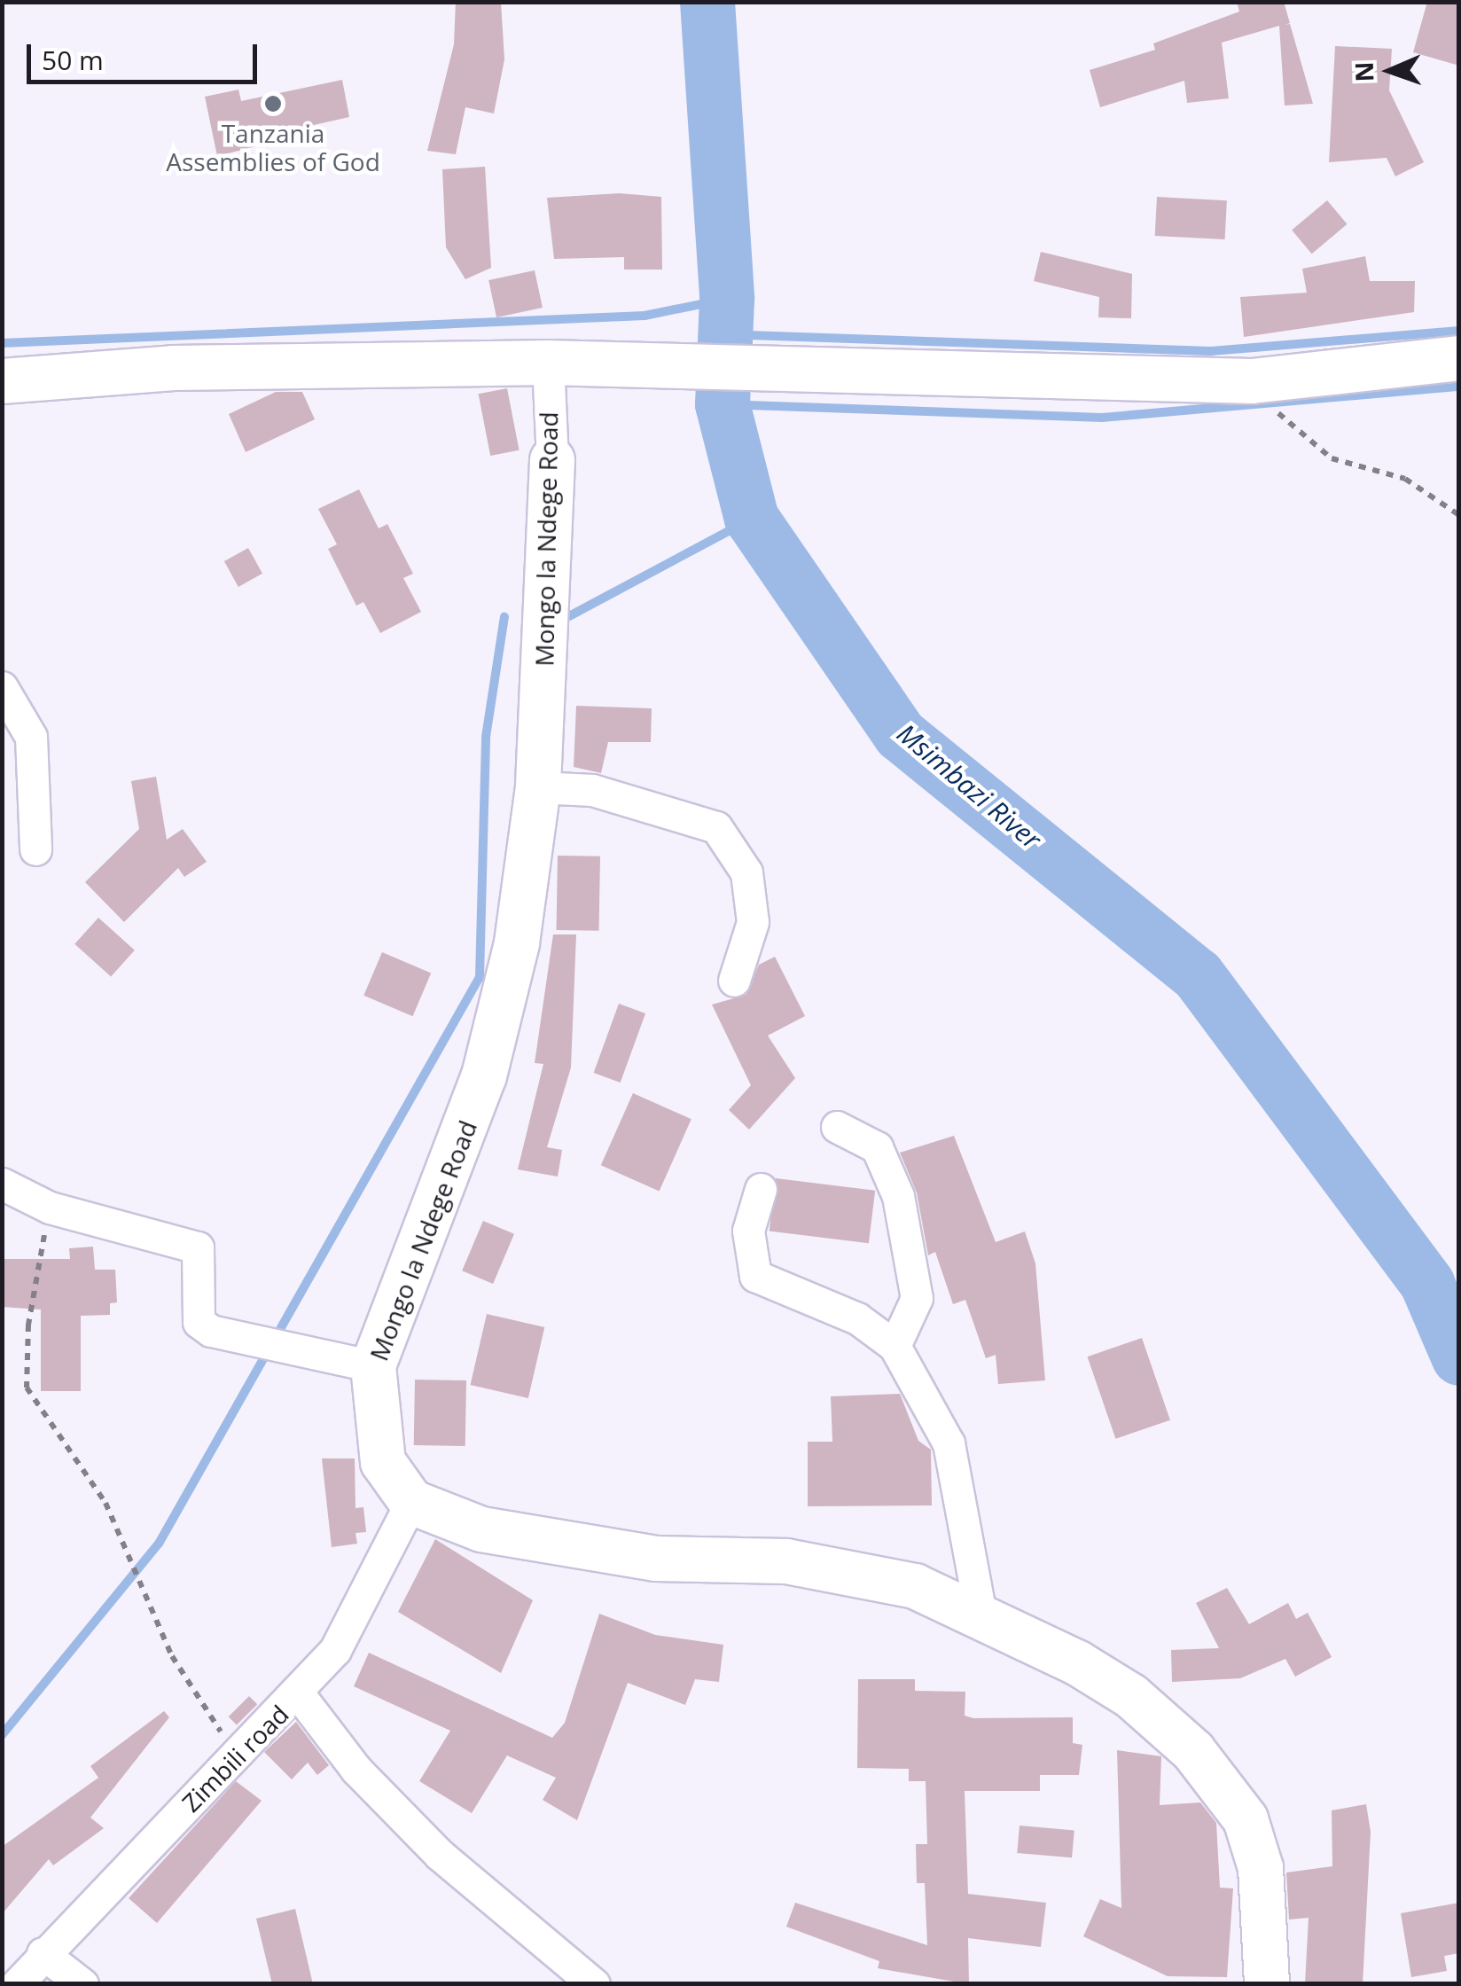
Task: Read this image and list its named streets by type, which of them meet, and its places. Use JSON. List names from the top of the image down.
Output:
{
  "streets": {
    "street": ["Mongo la Ndege Road", "Zimbili road"]
  },
  "crossings": [
    ["Mongo la Ndege Road", "Zimbili road"]
  ],
  "water": ["Msimbazi River"],
  "places": ["Tanzania Assemblies of God"],
  "scale_bar": "50 m",
  "north": "left"
}
